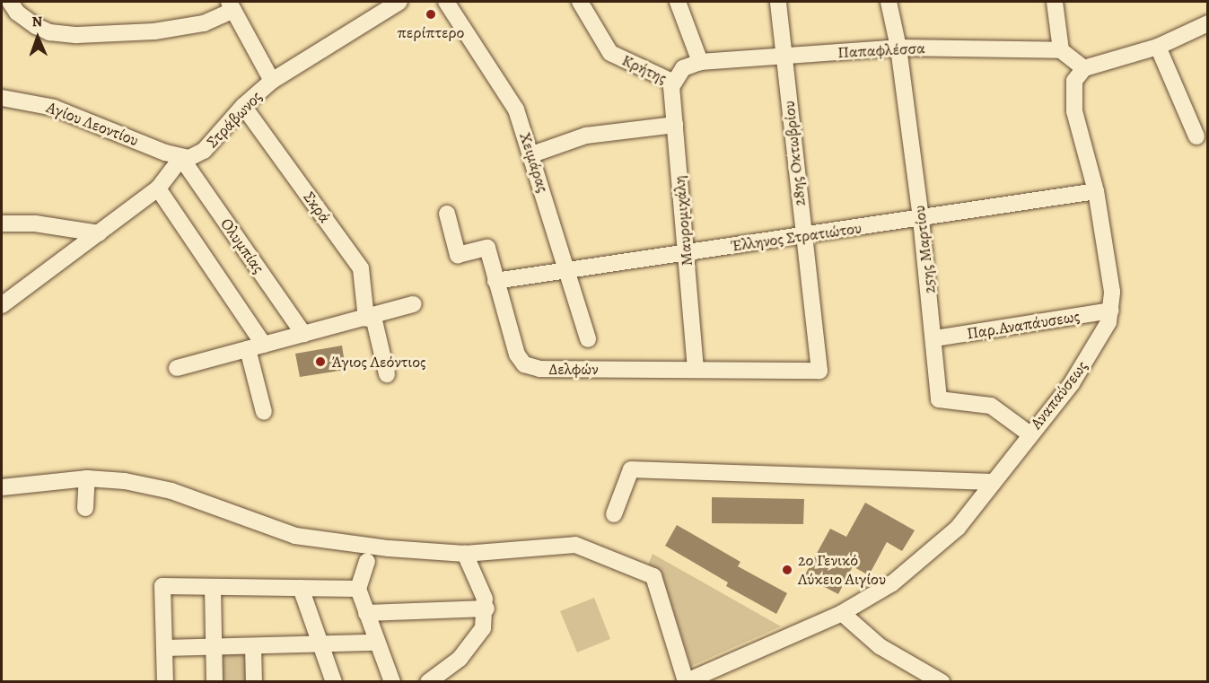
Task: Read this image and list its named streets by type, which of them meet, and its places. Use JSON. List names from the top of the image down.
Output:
{
  "streets": {
    "street": [
      "Παπαφλέσσα",
      "Κρήτης",
      "Στράβωνος",
      "Αγίου Λεοντίου",
      "28ης Οκτωβρίου",
      "Χειμάρας",
      "Σκρά",
      "Μαυρομιχάλη",
      "Έλληνος Στρατιώτου",
      "Ολυμπίας",
      "25ης Μαρτίου",
      "Παρ.Αναπάυσεως",
      "Δελφών",
      "Αναπαύσεως"
    ]
  },
  "crossings": [
    ["Παπαφλέσσα", "Κρήτης"],
    ["Παπαφλέσσα", "28ης Οκτωβρίου"],
    ["Παπαφλέσσα", "Μαυρομιχάλη"],
    ["Παπαφλέσσα", "25ης Μαρτίου"],
    ["Κρήτης", "Μαυρομιχάλη"],
    ["Στράβωνος", "Αγίου Λεοντίου"],
    ["Στράβωνος", "Σκρά"],
    ["Στράβωνος", "Ολυμπίας"],
    ["Αγίου Λεοντίου", "Ολυμπίας"],
    ["28ης Οκτωβρίου", "Έλληνος Στρατιώτου"],
    ["28ης Οκτωβρίου", "Δελφών"],
    ["Χειμάρας", "Έλληνος Στρατιώτου"],
    ["Μαυρομιχάλη", "Έλληνος Στρατιώτου"],
    ["Μαυρομιχάλη", "Δελφών"],
    ["Έλληνος Στρατιώτου", "25ης Μαρτίου"],
    ["Έλληνος Στρατιώτου", "Δελφών"],
    ["Έλληνος Στρατιώτου", "Αναπαύσεως"],
    ["25ης Μαρτίου", "Παρ.Αναπάυσεως"],
    ["25ης Μαρτίου", "Αναπαύσεως"],
    ["Παρ.Αναπάυσεως", "Αναπαύσεως"]
  ],
  "places": ["περίπτερο", "Άγιος Λεόντιος", "2ο Γενικό Λύκειο Αιγίου"],
  "north": "top"
}
